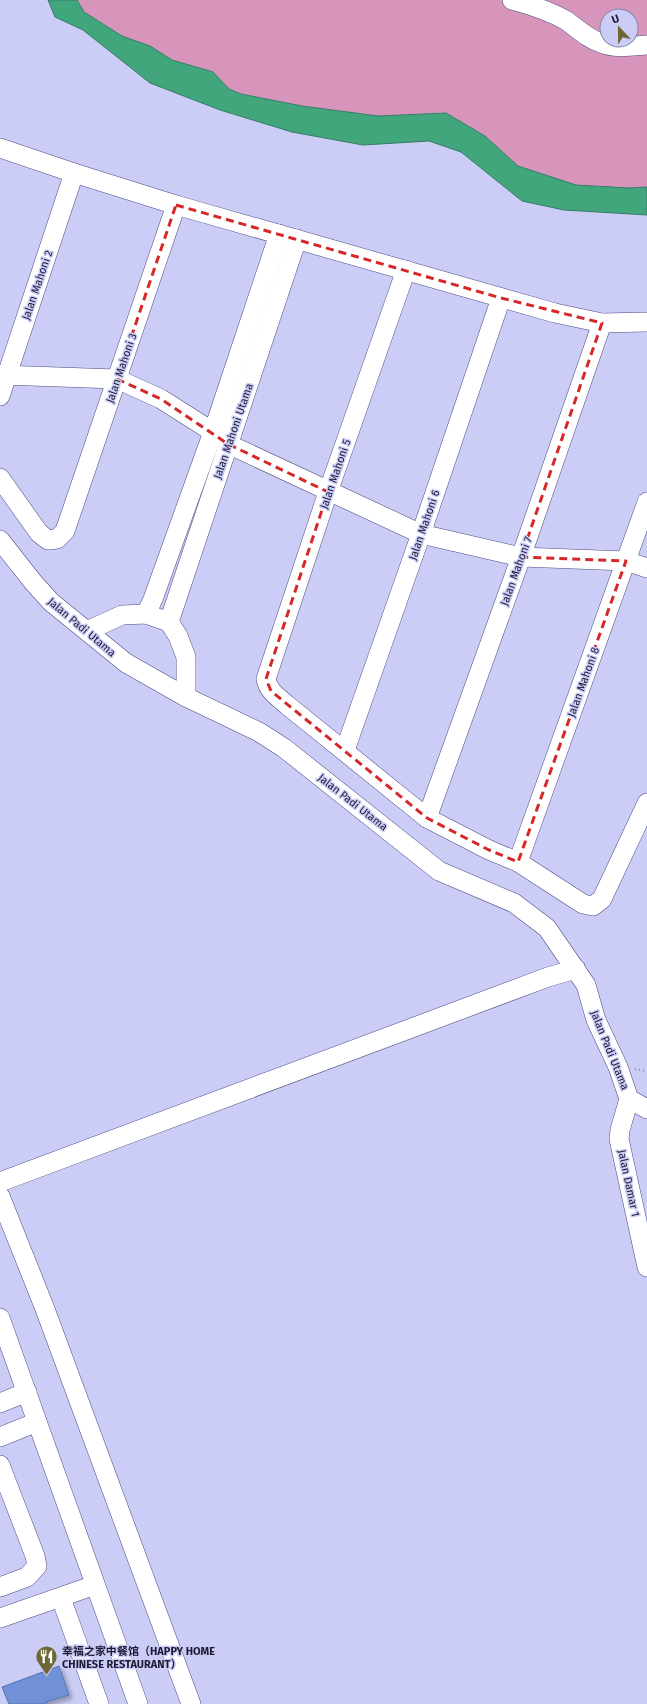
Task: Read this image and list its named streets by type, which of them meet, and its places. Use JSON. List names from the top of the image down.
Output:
{
  "streets": {
    "street": [
      "Jalan Mahoni 2",
      "Jalan Mahoni 3",
      "Jalan Mahoni Utama",
      "Jalan Mahoni 5",
      "Jalan Mahoni 6",
      "Jalan Mahoni 7",
      "Jalan Padi Utama",
      "Jalan Mahoni 8",
      "Jalan Damar 1"
    ]
  },
  "crossings": [
    ["Jalan Mahoni 5", "Jalan Mahoni 6"],
    ["Jalan Padi Utama", "Jalan Damar 1"]
  ],
  "places": {
    "restaurant": ["幸福之家中餐馆（HAPPY HOME CHINESE RESTAURANT）"]
  },
  "north": "top"
}
